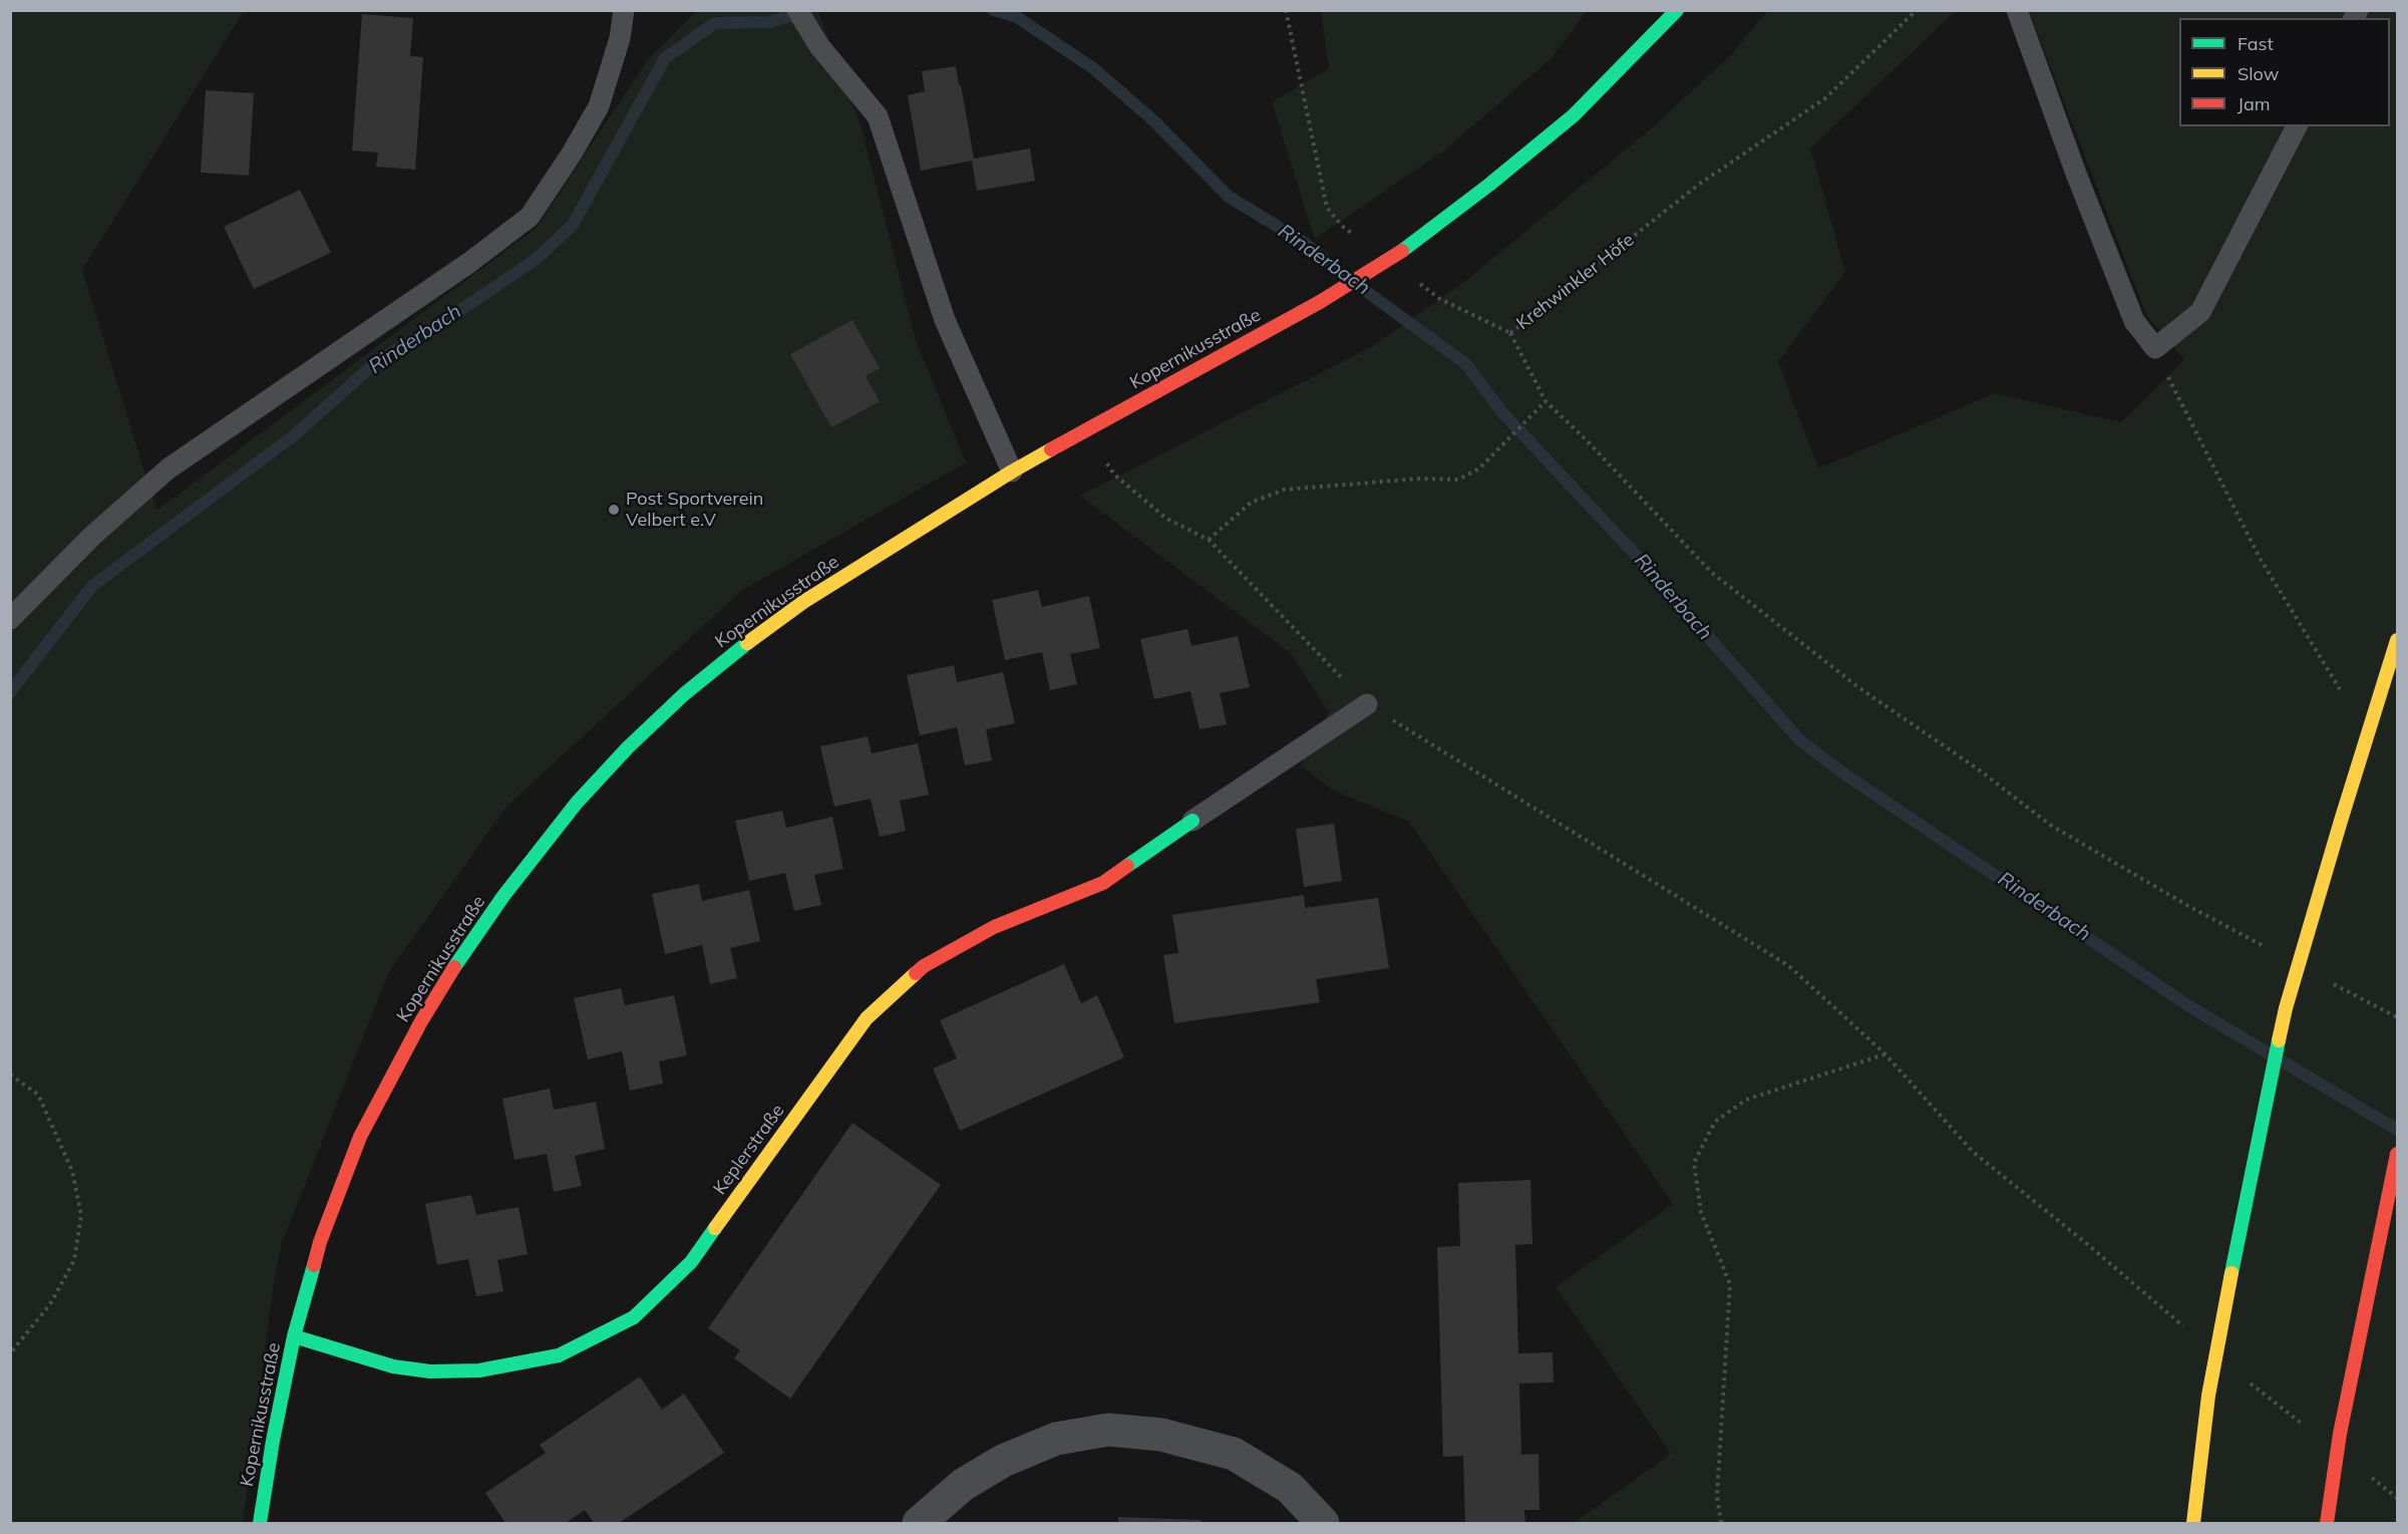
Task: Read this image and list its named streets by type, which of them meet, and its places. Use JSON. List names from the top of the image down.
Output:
{
  "streets": {
    "main road": ["Kopernikusstraße", "Keplerstraße"],
    "path": ["Krehwinkler Höfe"]
  },
  "crossings": [
    ["Kopernikusstraße", "Keplerstraße"]
  ],
  "water": ["Rinderbach"],
  "places": ["Post Sportverein Velbert e.V"],
  "legend": ["Fast", "Slow", "Jam"]
}
